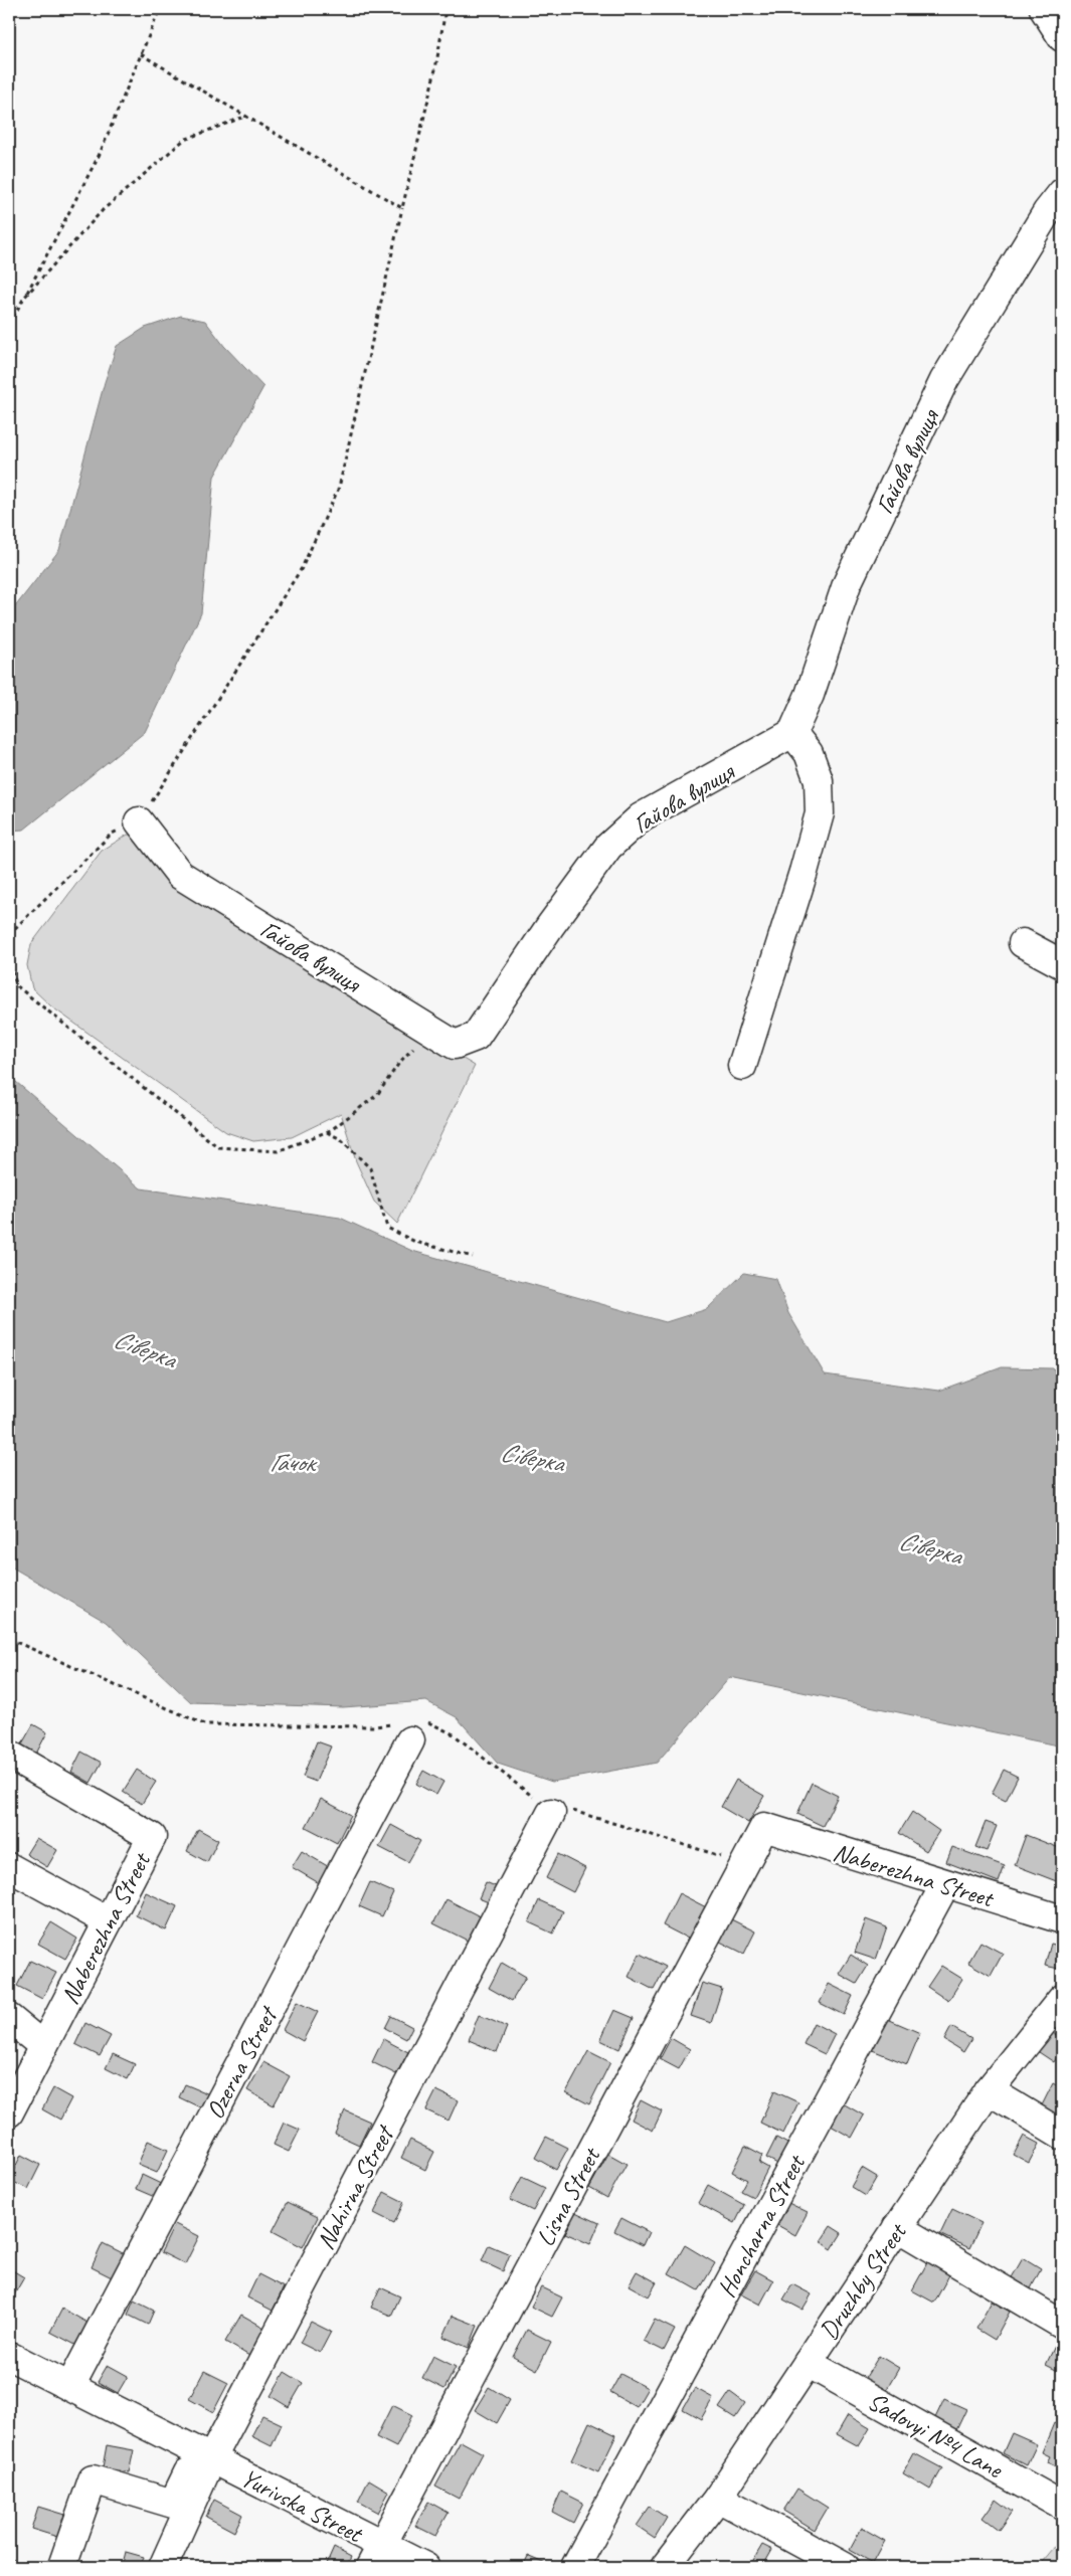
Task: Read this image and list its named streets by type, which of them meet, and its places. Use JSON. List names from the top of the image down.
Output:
{
  "streets": {
    "street": [
      "Гайова вулиця",
      "Naberezhna Street",
      "Ozerna Street",
      "Nahirna Street",
      "Lisna Street",
      "Honcharna Street",
      "Druzhby Street",
      "Sadovyi №4 Lane",
      "Yurivska Street"
    ]
  },
  "crossings": [
    ["Naberezhna Street", "Lisna Street"],
    ["Naberezhna Street", "Honcharna Street"],
    ["Ozerna Street", "Yurivska Street"],
    ["Nahirna Street", "Yurivska Street"],
    ["Lisna Street", "Yurivska Street"],
    ["Druzhby Street", "Sadovyi №4 Lane"]
  ],
  "water": ["Сіверка", "Гачок"]
}
